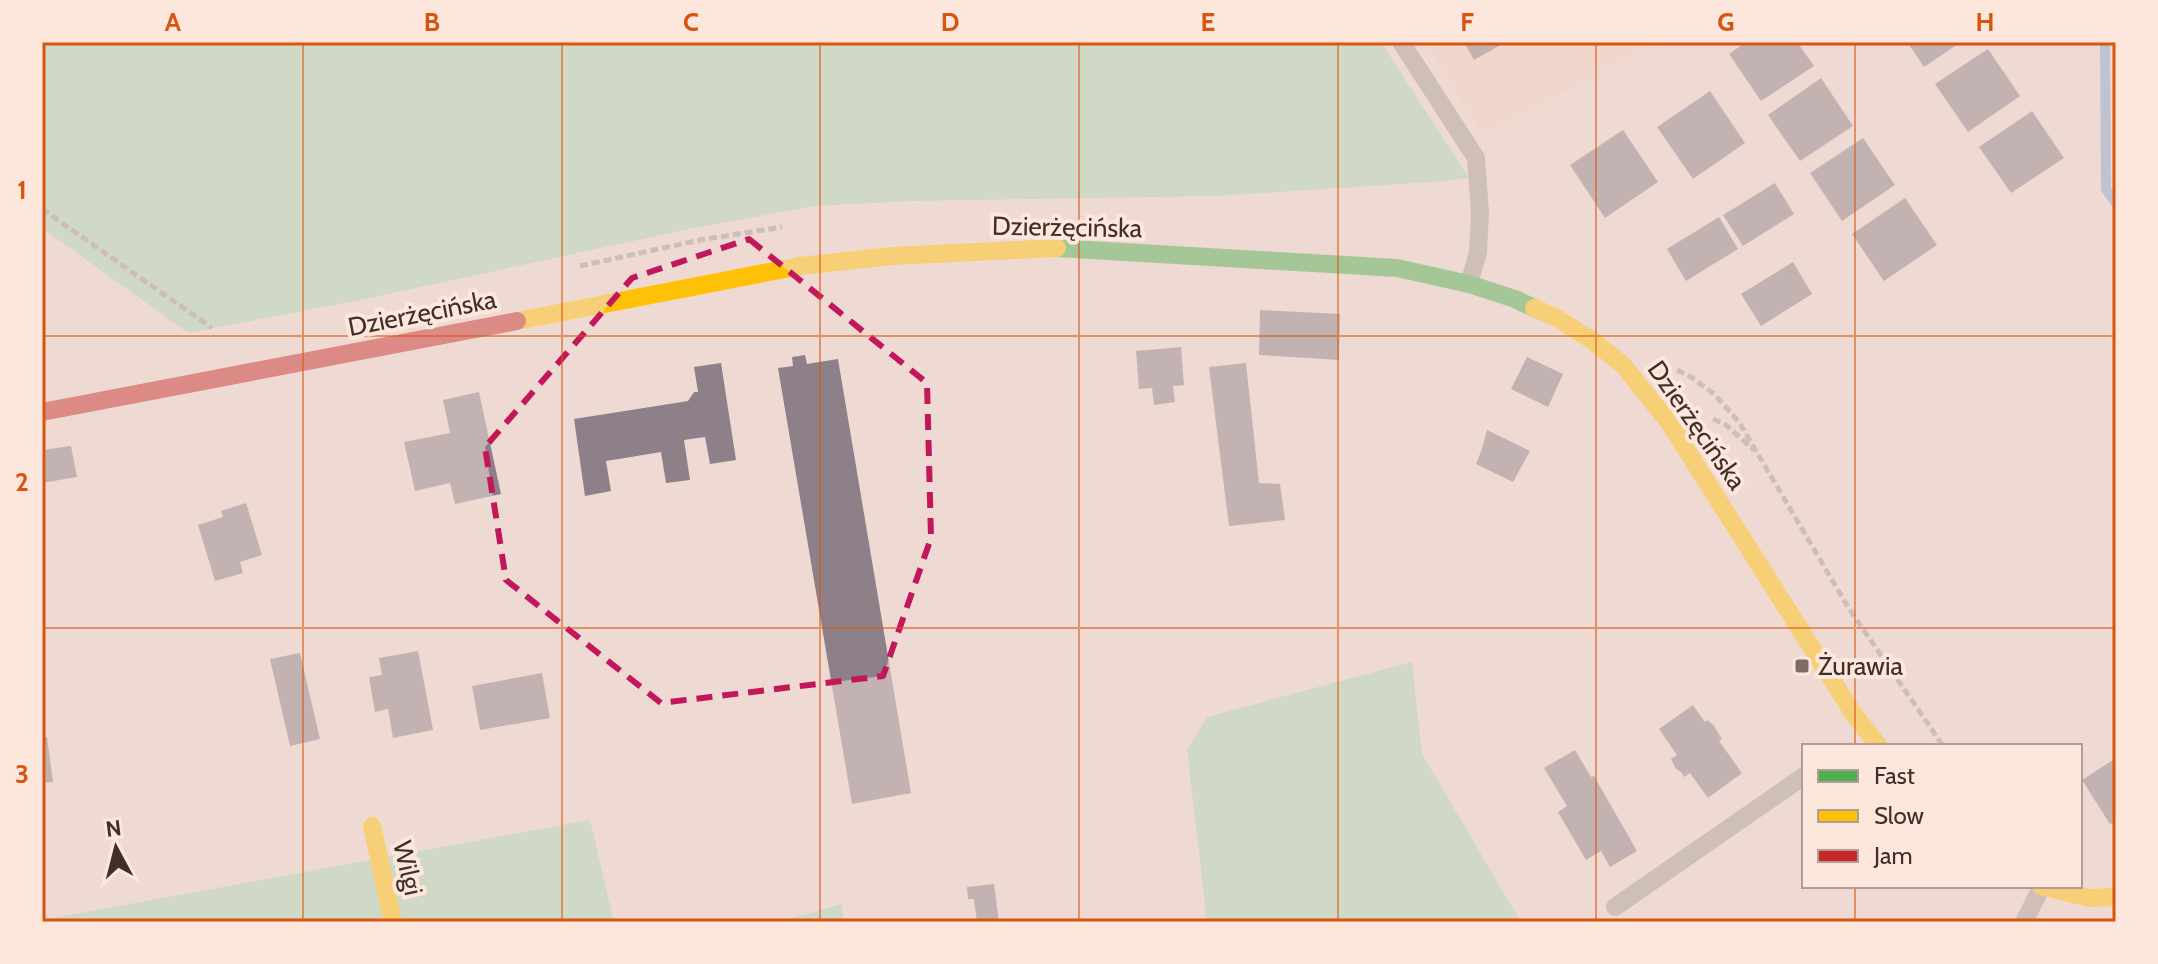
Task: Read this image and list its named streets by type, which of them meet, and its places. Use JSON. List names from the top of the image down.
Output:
{
  "streets": {
    "street": ["Dzierżęcińska", "Wilgi"]
  },
  "places": {
    "transit": ["Żurawia"]
  },
  "legend": ["Fast", "Slow", "Jam"],
  "north": "top",
  "grid": {
    "columns": [
      "A",
      "B",
      "C",
      "D",
      "E",
      "F",
      "G",
      "H"
    ],
    "rows": ["1", "2", "3"]
  }
}
